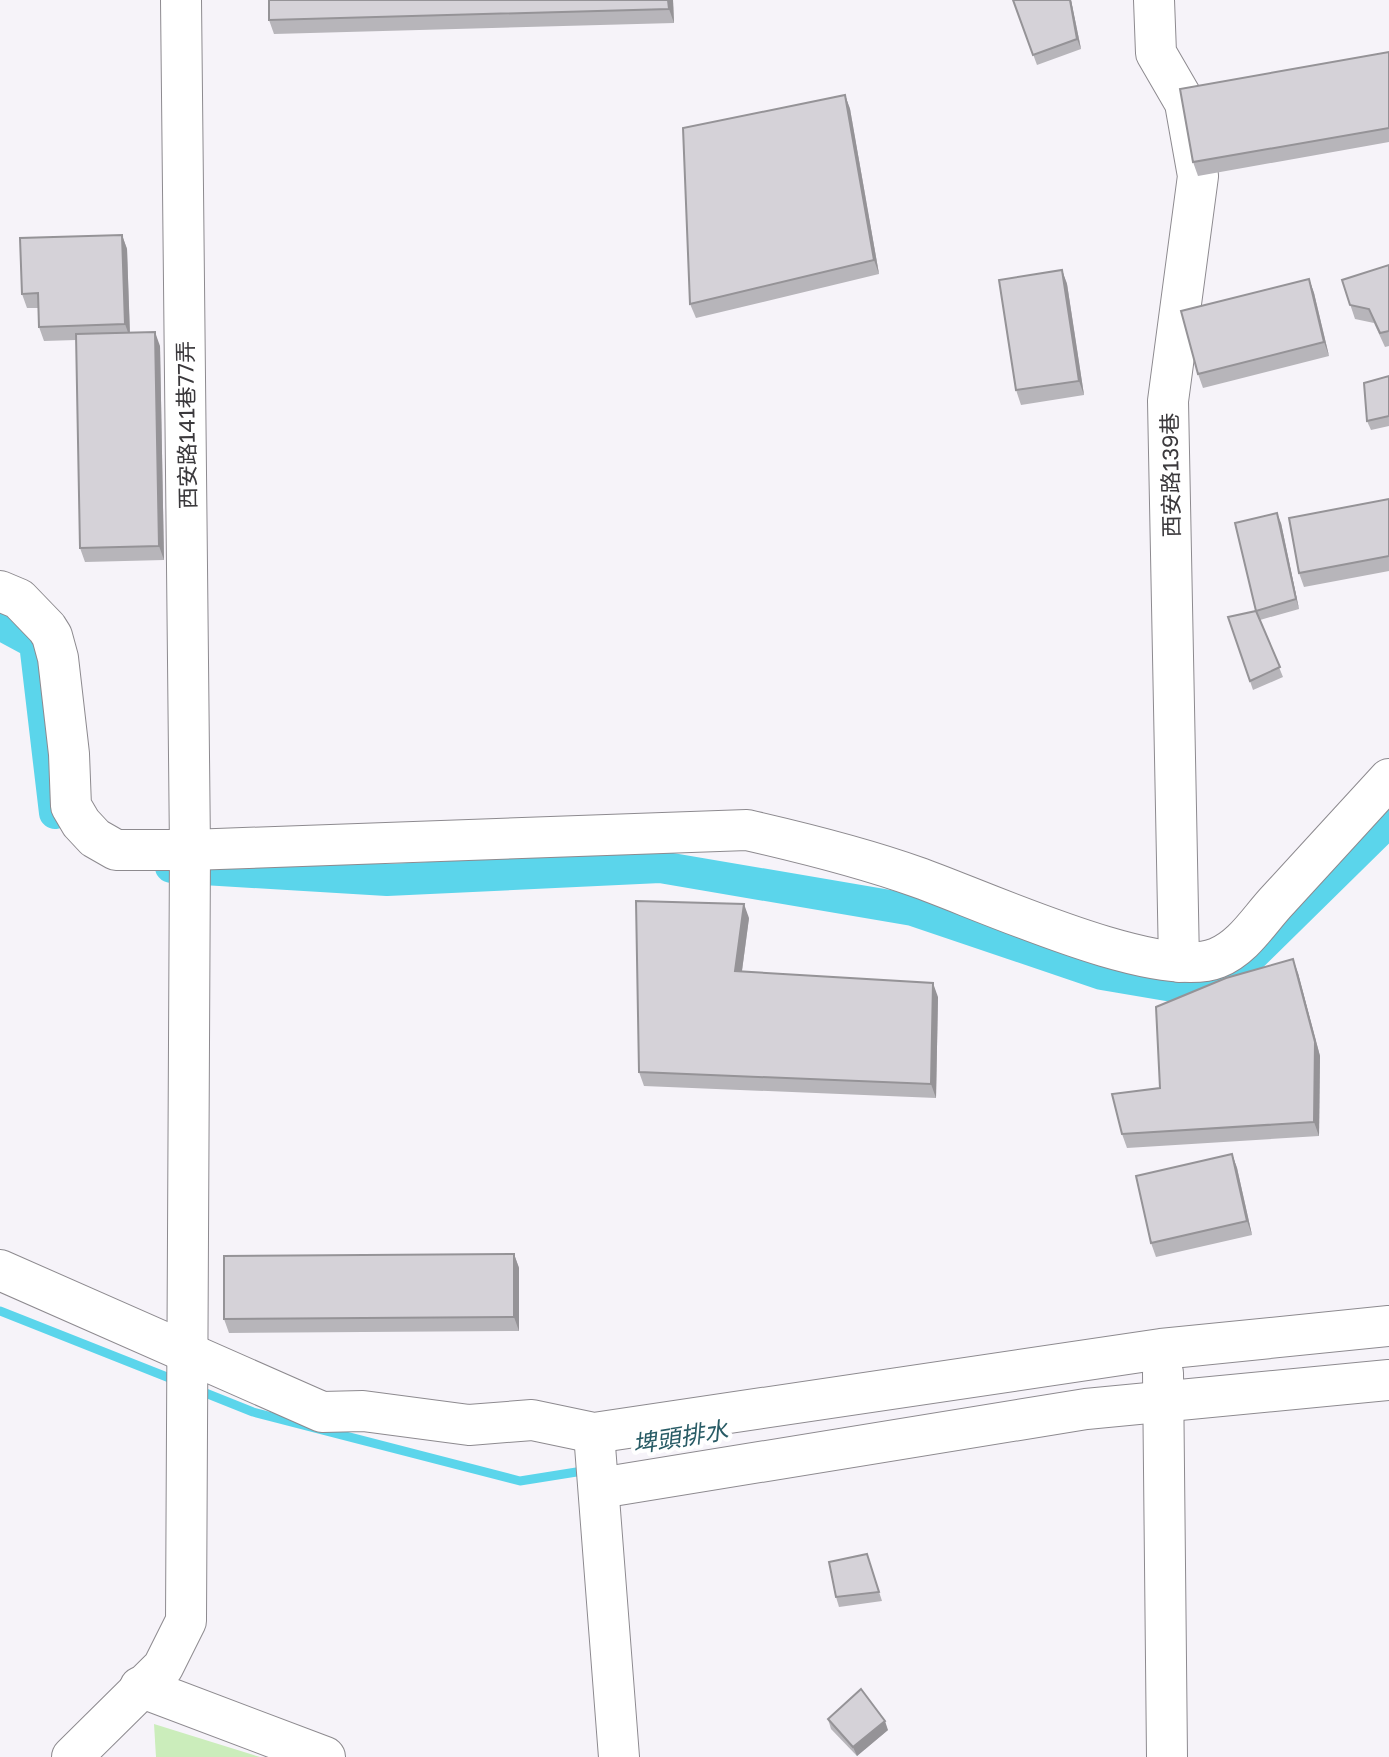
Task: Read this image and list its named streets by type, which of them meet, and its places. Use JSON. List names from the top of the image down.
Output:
{
  "streets": {
    "street": ["西安路141巷77弄", "西安路139巷"]
  },
  "water": ["埤頭排水"]
}
